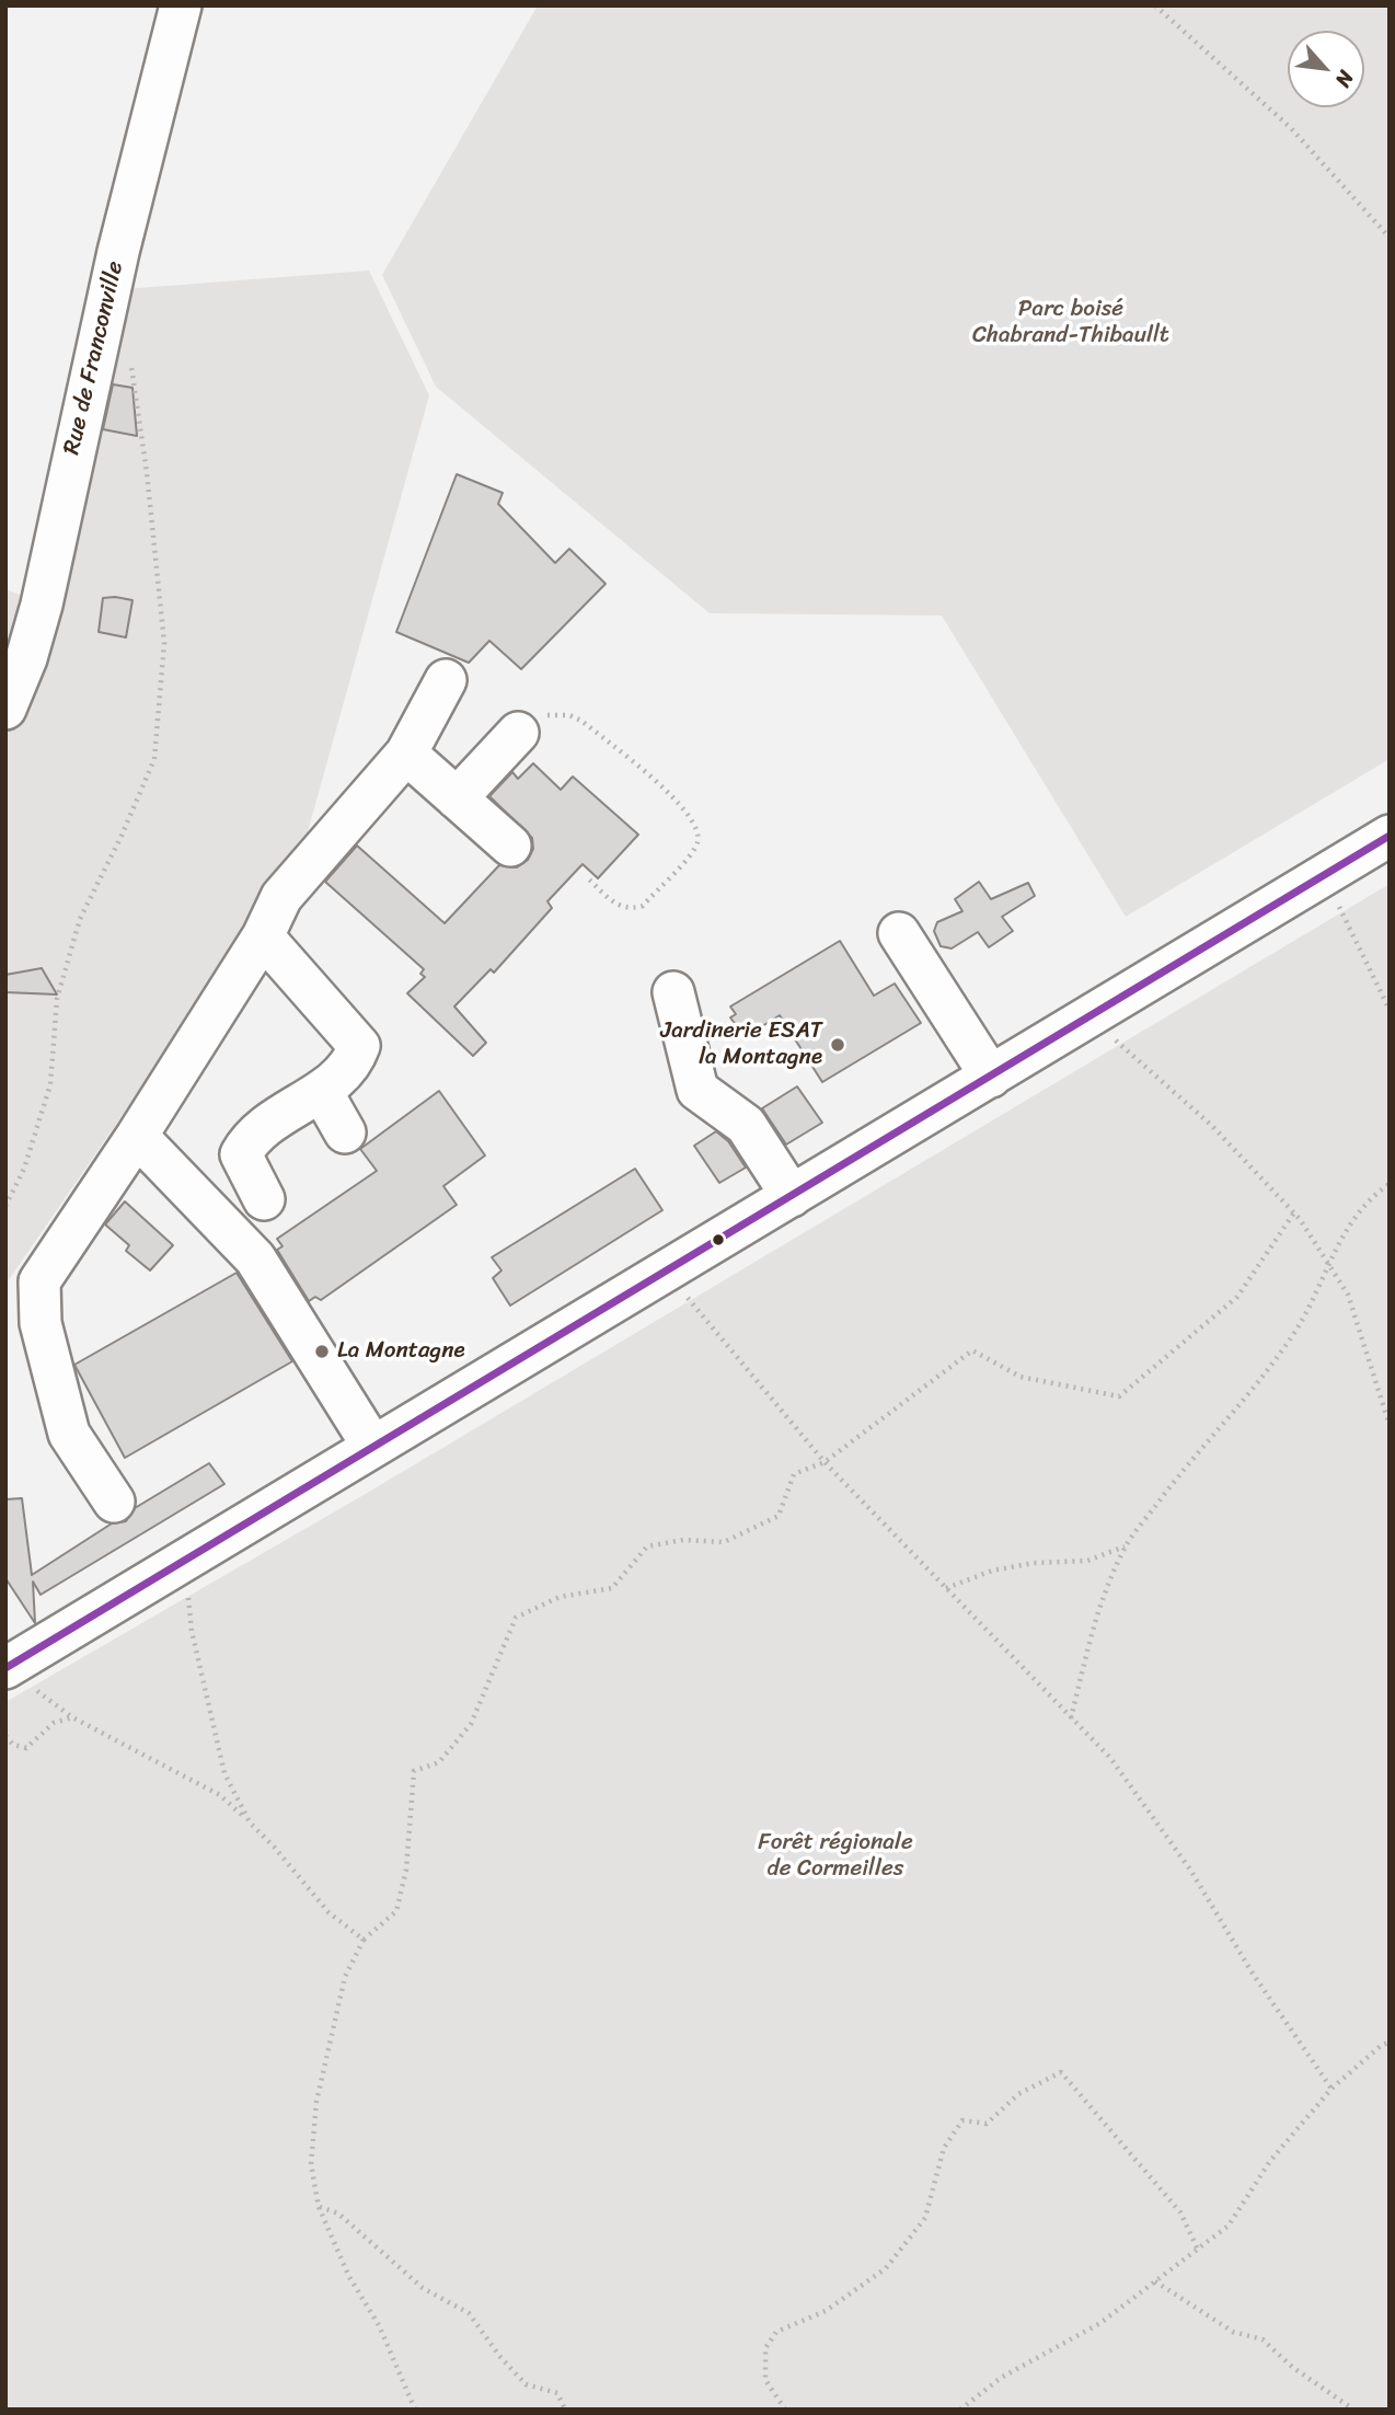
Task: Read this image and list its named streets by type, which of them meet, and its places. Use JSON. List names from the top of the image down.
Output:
{
  "streets": {
    "street": ["Rue de Franconville"]
  },
  "parks": ["Parc boisé Chabrand-Thibaullt", "Forêt régionale de Cormeilles"],
  "places": ["Jardinerie ESAT la Montagne", "La Montagne"],
  "north": "bottom right"
}
